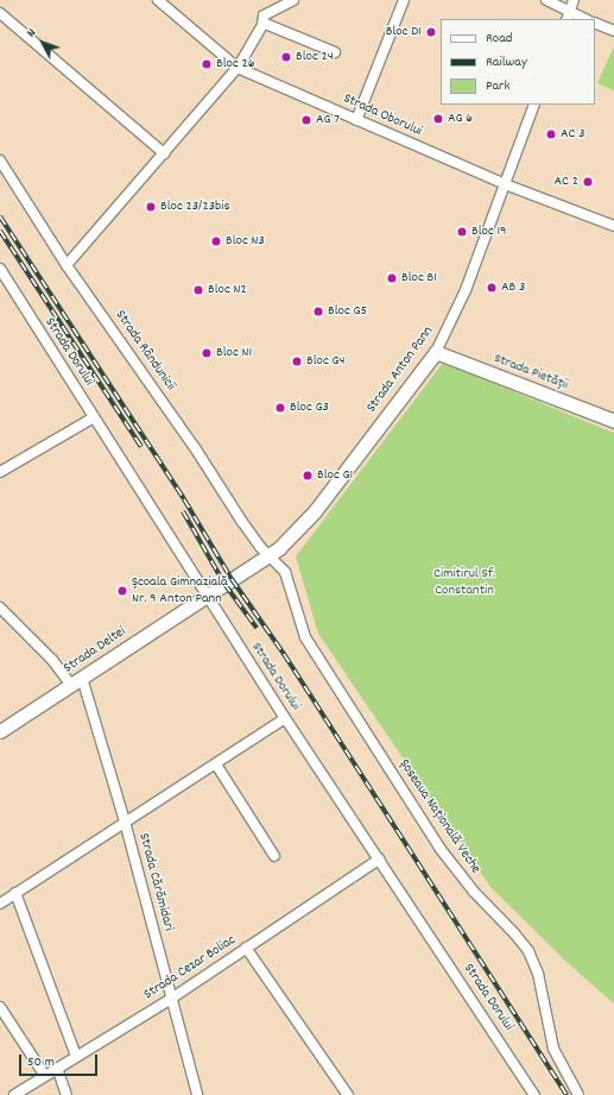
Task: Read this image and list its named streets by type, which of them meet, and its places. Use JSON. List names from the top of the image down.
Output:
{
  "streets": {
    "street": [
      "Strada Oborului",
      "Strada Rândunicii",
      "Strada Dorului",
      "Strada Anton Pann",
      "Strada Pietății",
      "Strada Deltei",
      "Șoseaua Națională Veche",
      "Strada Cărămidari",
      "Strada Cezar Boliac"
    ]
  },
  "crossings": [
    ["Strada Oborului", "Strada Anton Pann"],
    ["Strada Rândunicii", "Strada Anton Pann"],
    ["Strada Rândunicii", "Șoseaua Națională Veche"],
    ["Strada Dorului", "Strada Anton Pann"],
    ["Strada Dorului", "Strada Deltei"],
    ["Strada Dorului", "Strada Cezar Boliac"],
    ["Strada Anton Pann", "Strada Pietății"],
    ["Strada Anton Pann", "Strada Deltei"],
    ["Strada Anton Pann", "Șoseaua Națională Veche"],
    ["Strada Deltei", "Strada Cărămidari"],
    ["Strada Cărămidari", "Strada Cezar Boliac"]
  ],
  "parks": ["Cimitirul Sf. Constantin"],
  "places": [
    "Bloc D1",
    "Bloc 24",
    "Bloc 26",
    "AG 6",
    "AG 7",
    "AC 3",
    "AC 2",
    "Bloc 23/23bis",
    "Bloc 19",
    "Bloc N3",
    "Bloc B1",
    "AB 3",
    "Bloc N2",
    "Bloc G5",
    "Bloc N1",
    "Bloc G4",
    "Bloc G3",
    "Bloc G1",
    "Școala Gimnazială Nr. 9 Anton Pann"
  ],
  "legend": ["Road", "Railway", "Park"],
  "scale_bar": "50 m",
  "north": "top left"
}
